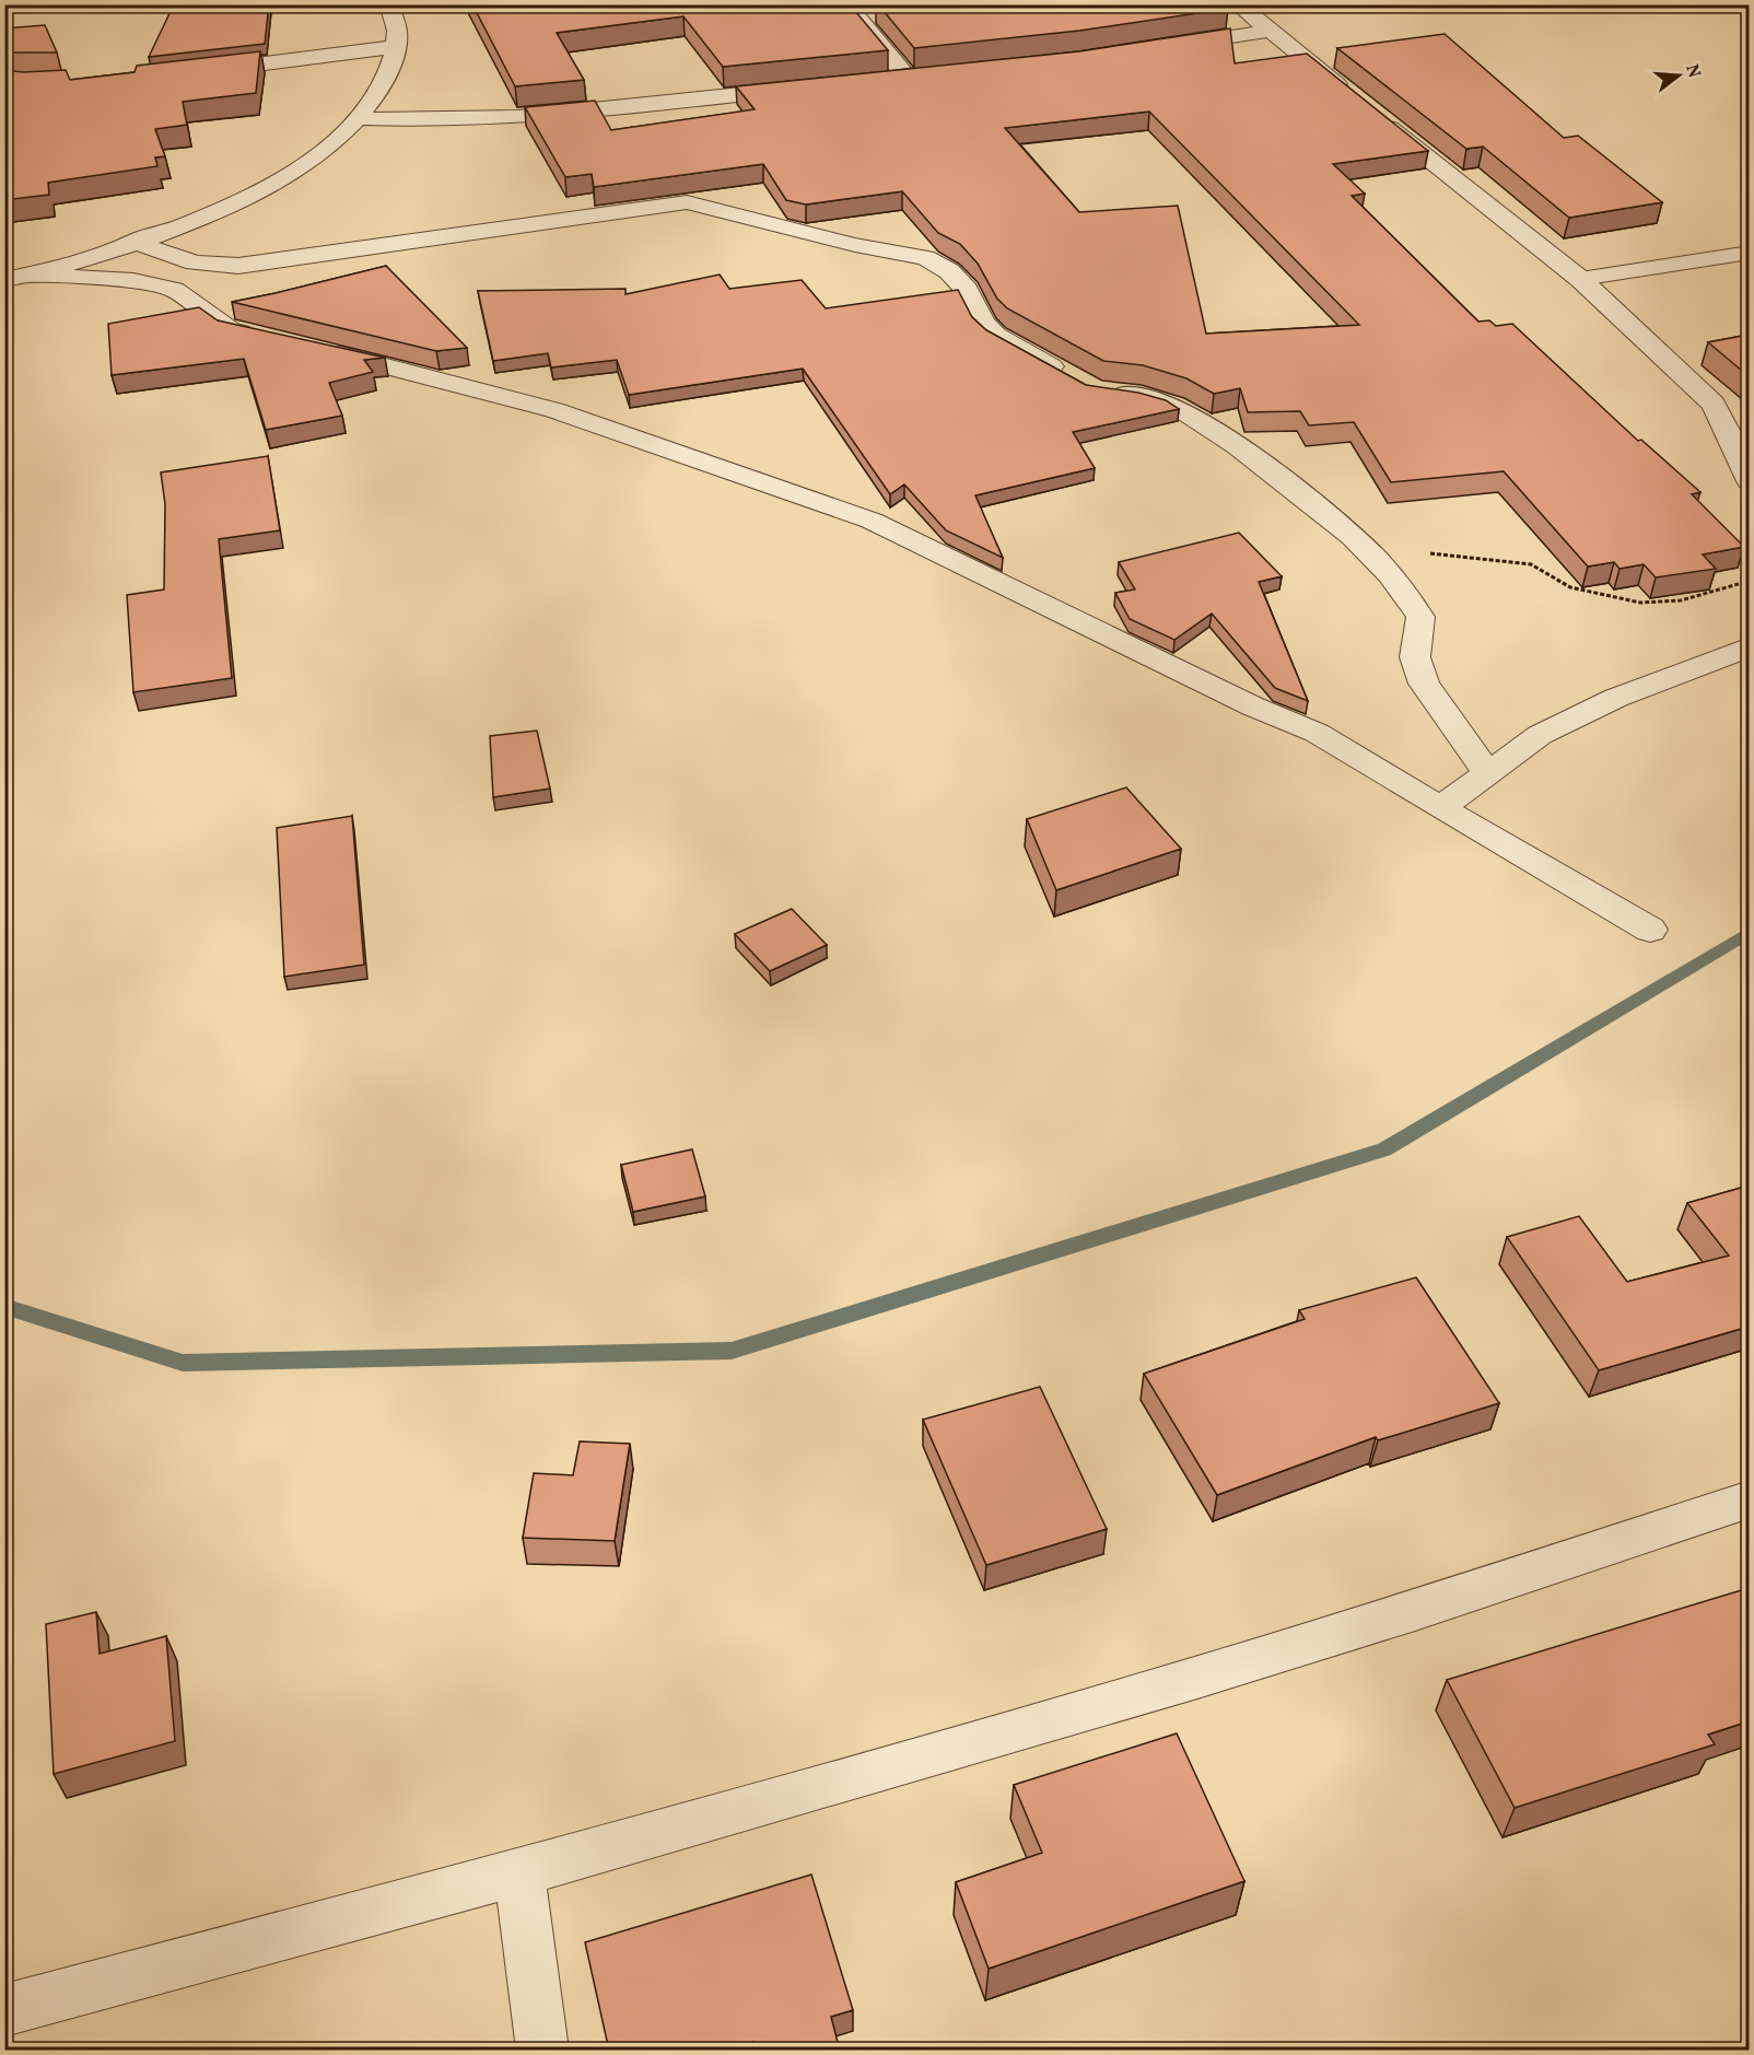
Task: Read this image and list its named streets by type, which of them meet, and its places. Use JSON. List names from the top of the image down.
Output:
{
  "north": "right"
}
